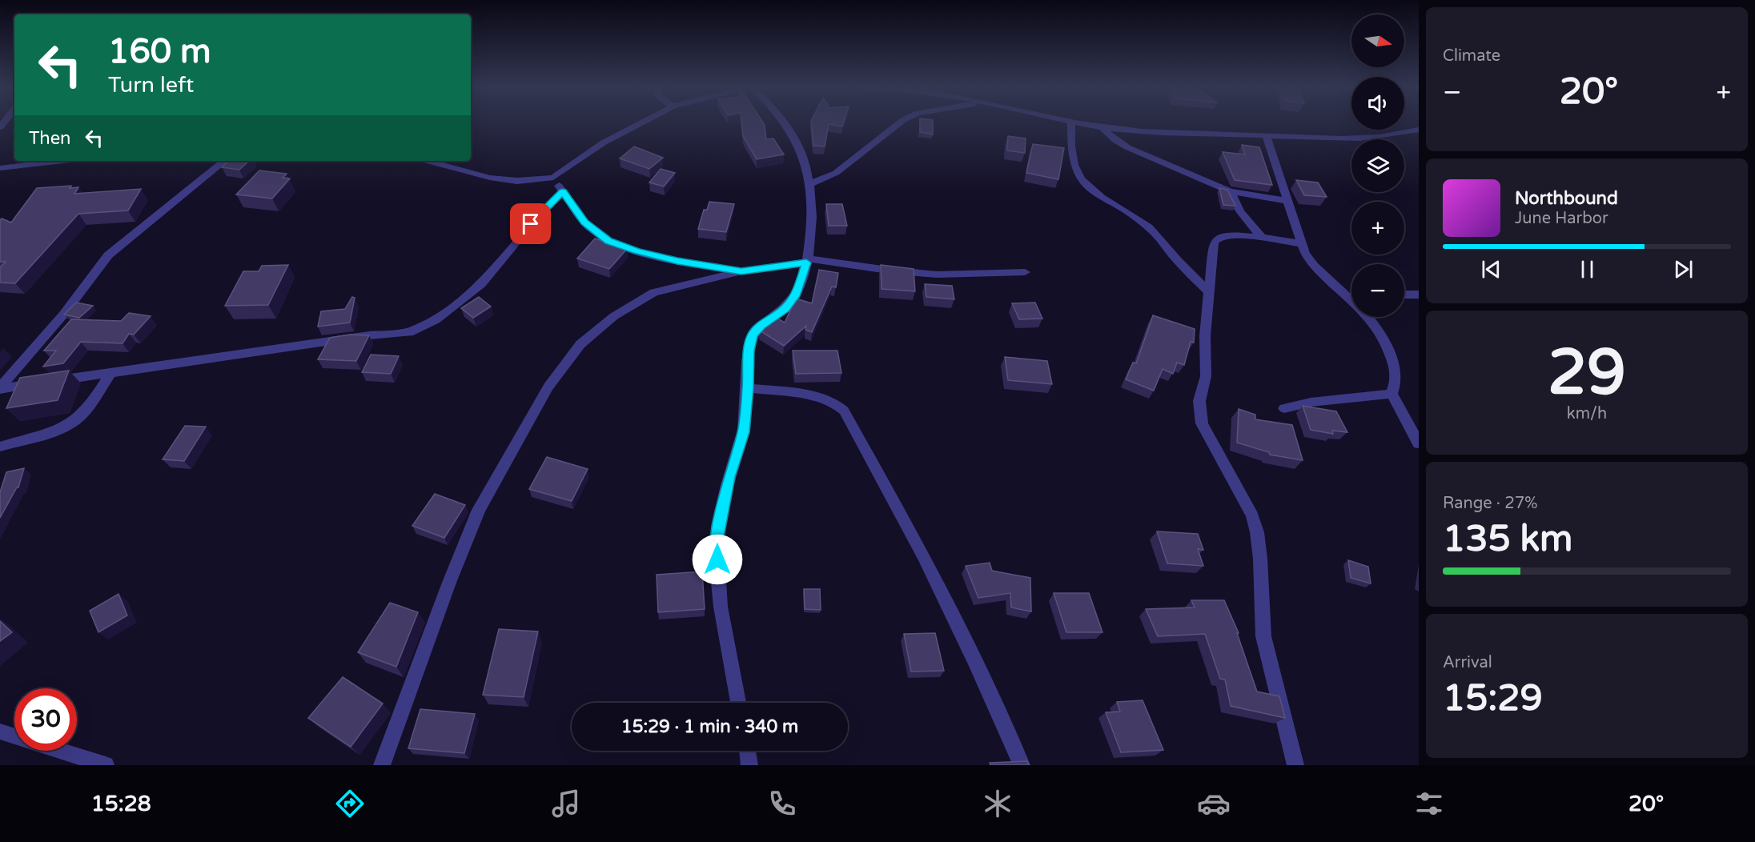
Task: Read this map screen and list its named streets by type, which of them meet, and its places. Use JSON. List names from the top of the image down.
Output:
{
  "north": "right",
  "page": {
    "tile": [
      "Climate",
      ["29", "km/h"],
      ["Range · 27%", "135 km"],
      ["Arrival", "15:29"]
    ],
    "map_buttons": ["+", "−"],
    "turn": ["160 m", "Turn left"],
    "heat": ["−", "20°", "+"],
    "then": "Then",
    "song": ["Northbound", "June Harbor"],
    "limit": "30",
    "trip": "15:29 · 1 min · 340 m",
    "tabs": ["15:28", "20°"]
  }
}
